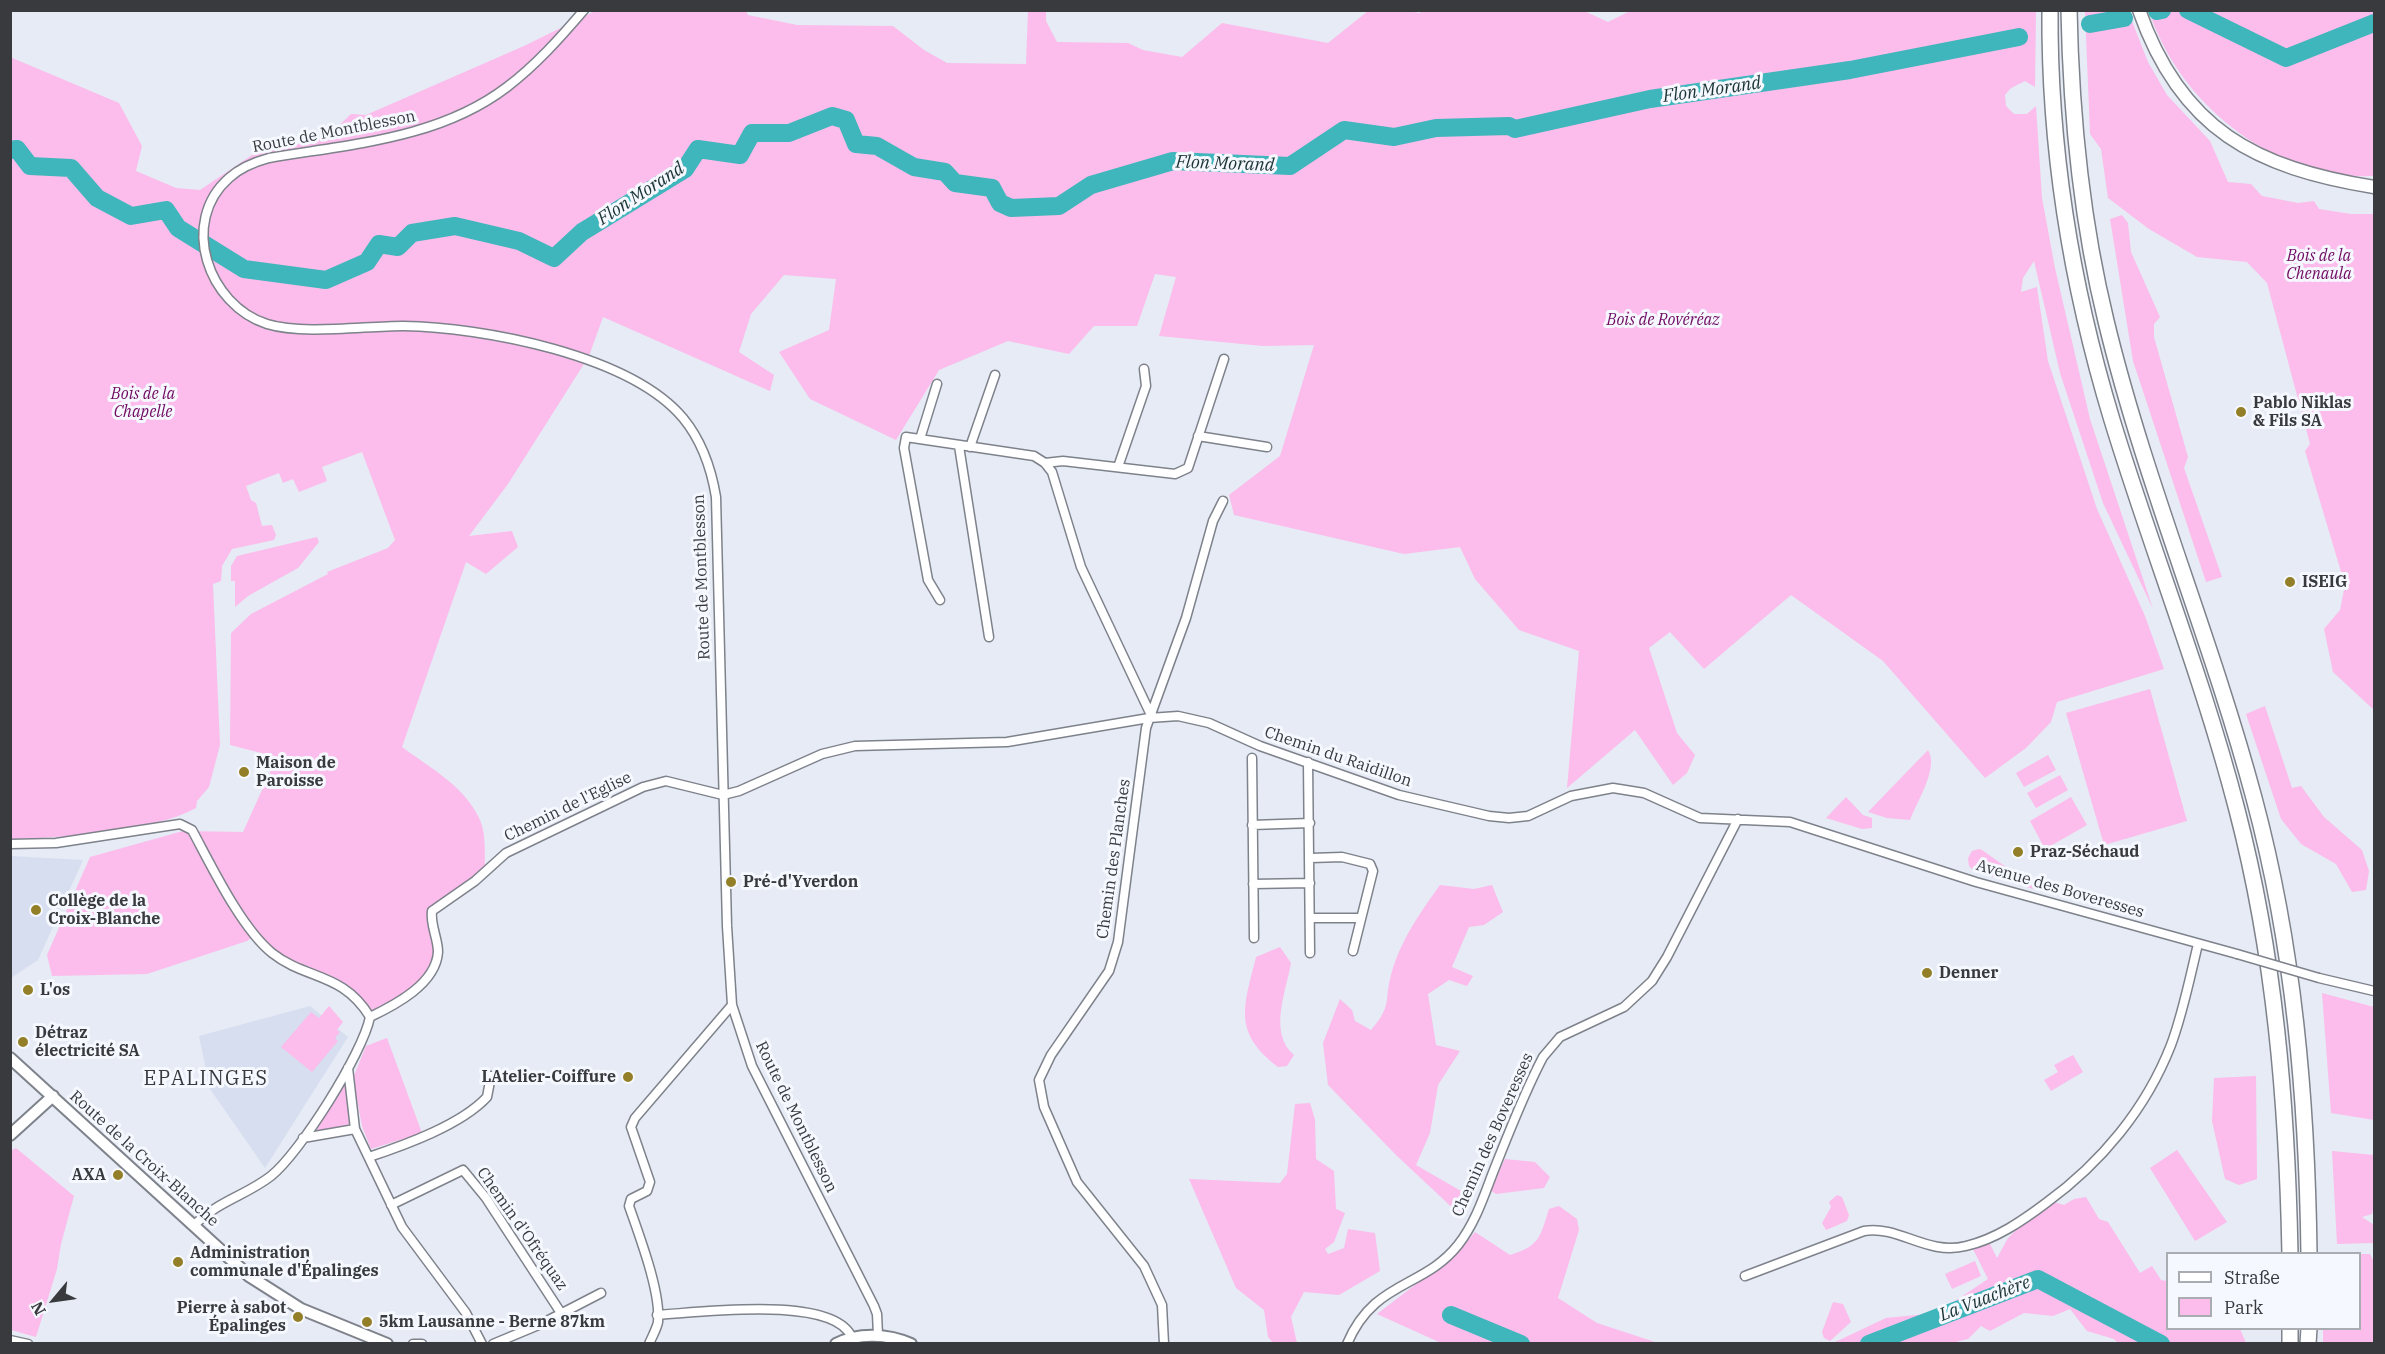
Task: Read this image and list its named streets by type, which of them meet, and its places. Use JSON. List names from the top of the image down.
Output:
{
  "streets": {
    "street": [
      "Route de Montblesson",
      "Chemin du Raidillon",
      "Chemin de l'Eglise",
      "Chemin des Planches",
      "Avenue des Boveresses",
      "Chemin des Boveresses",
      "Route de la Croix-Blanche",
      "Chemin d'Ofréquaz"
    ]
  },
  "crossings": [
    ["Route de Montblesson", "Chemin du Raidillon"],
    ["Route de Montblesson", "Chemin de l'Eglise"],
    ["Chemin du Raidillon", "Chemin de l'Eglise"],
    ["Chemin du Raidillon", "Chemin des Planches"],
    ["Chemin du Raidillon", "Avenue des Boveresses"],
    ["Chemin du Raidillon", "Chemin des Boveresses"],
    ["Avenue des Boveresses", "Chemin des Boveresses"]
  ],
  "districts": ["EPALINGES"],
  "water": ["Flon Morand", "La Vuachère"],
  "parks": ["Bois de la Chenaula", "Bois de Rovéréaz", "Bois de la Chapelle"],
  "places": [
    "Pablo Niklas & Fils SA",
    "ISEIG",
    "Maison de Paroisse",
    "Praz-Séchaud",
    "Pré-d'Yverdon",
    "Collège de la Croix-Blanche",
    "Denner",
    "L'os",
    "Détraz électricité SA",
    "LAtelier-Coiffure",
    "AXA",
    "Administration communale d'Épalinges",
    "Pierre à sabot Épalinges",
    "5km Lausanne - Berne 87km"
  ],
  "legend": ["Straße", "Park"],
  "north": "bottom left"
}
